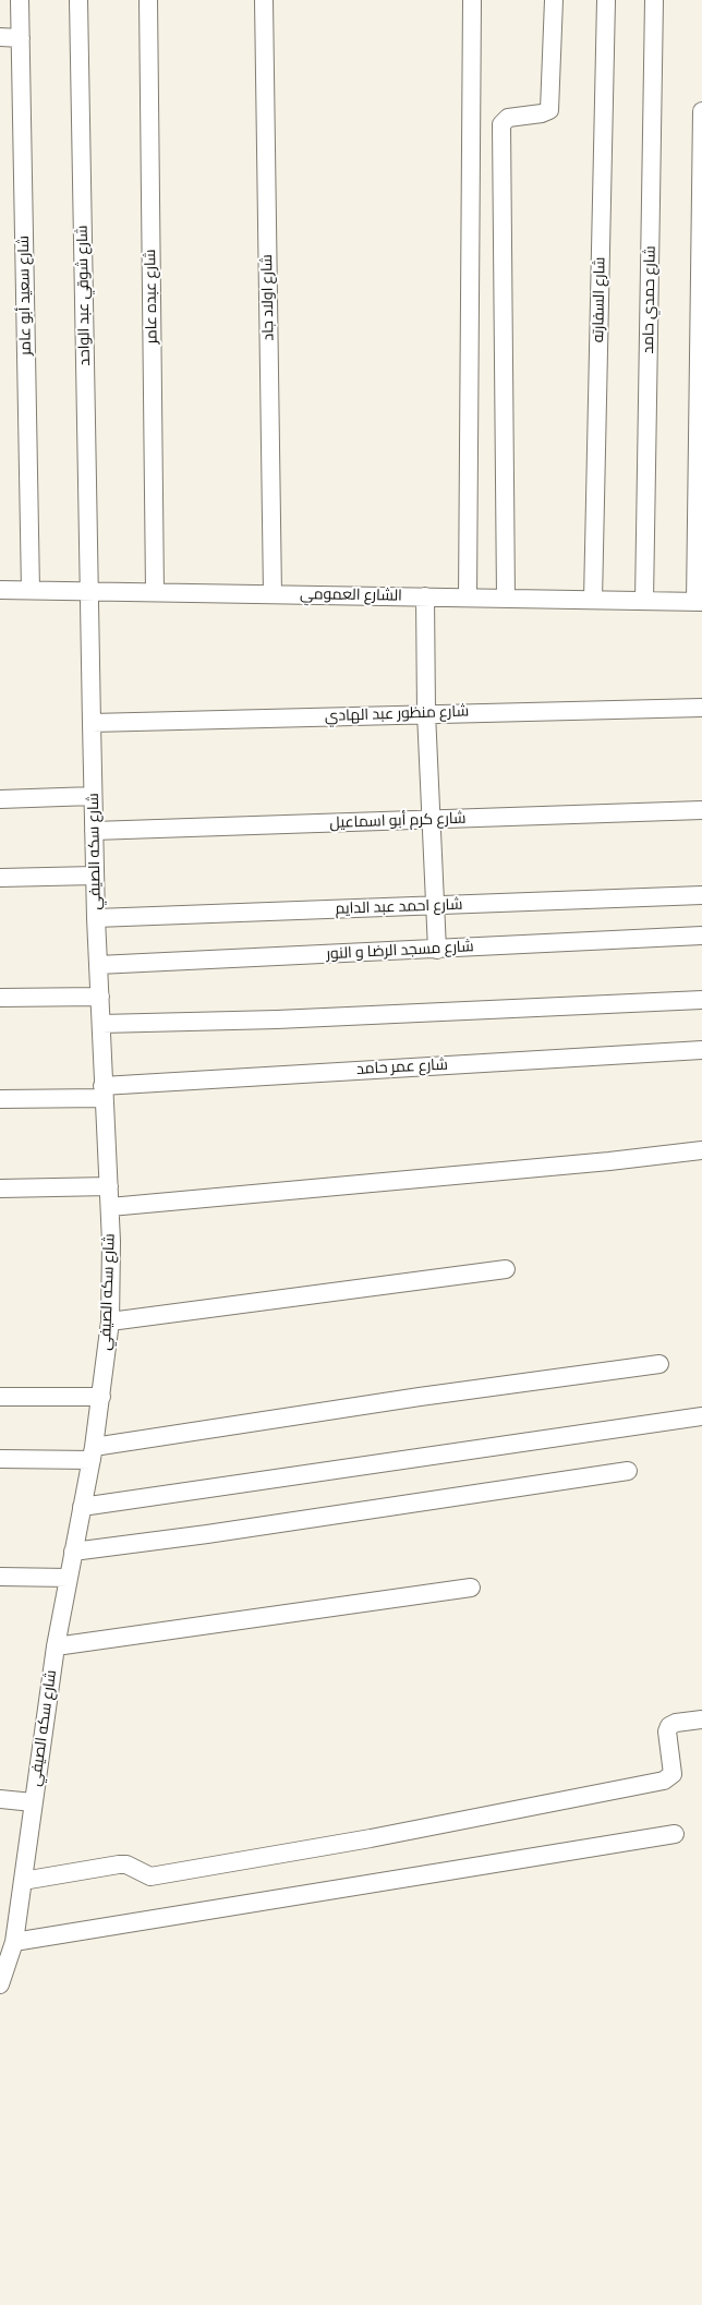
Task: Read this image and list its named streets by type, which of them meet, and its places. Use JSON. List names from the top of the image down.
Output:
{
  "streets": {
    "street": [
      "شارع سعيد أبو عامر",
      "شارع شوقي عبد الواحد",
      "شارع عبده عامر",
      "شارع اولاد جاد",
      "شارع السفارته",
      "شارع حمدي حامد",
      "الشارع العمومي",
      "شارع منظور عبد الهادي",
      "شارع كرم أبو اسماعيل",
      "شارع سكه الصيفي",
      "شارع احمد عبد الدايم",
      "شارع مسجد الرضا و النور",
      "شارع عمر حامد"
    ]
  },
  "crossings": [
    ["شارع سعيد أبو عامر", "الشارع العمومي"],
    ["شارع شوقي عبد الواحد", "الشارع العمومي"],
    ["شارع شوقي عبد الواحد", "شارع سكه الصيفي"],
    ["شارع عبده عامر", "الشارع العمومي"],
    ["شارع اولاد جاد", "الشارع العمومي"],
    ["شارع السفارته", "الشارع العمومي"],
    ["شارع حمدي حامد", "الشارع العمومي"],
    ["الشارع العمومي", "شارع سكه الصيفي"],
    ["شارع منظور عبد الهادي", "شارع سكه الصيفي"],
    ["شارع كرم أبو اسماعيل", "شارع سكه الصيفي"],
    ["شارع سكه الصيفي", "شارع احمد عبد الدايم"],
    ["شارع سكه الصيفي", "شارع مسجد الرضا و النور"],
    ["شارع سكه الصيفي", "شارع عمر حامد"]
  ]
}
